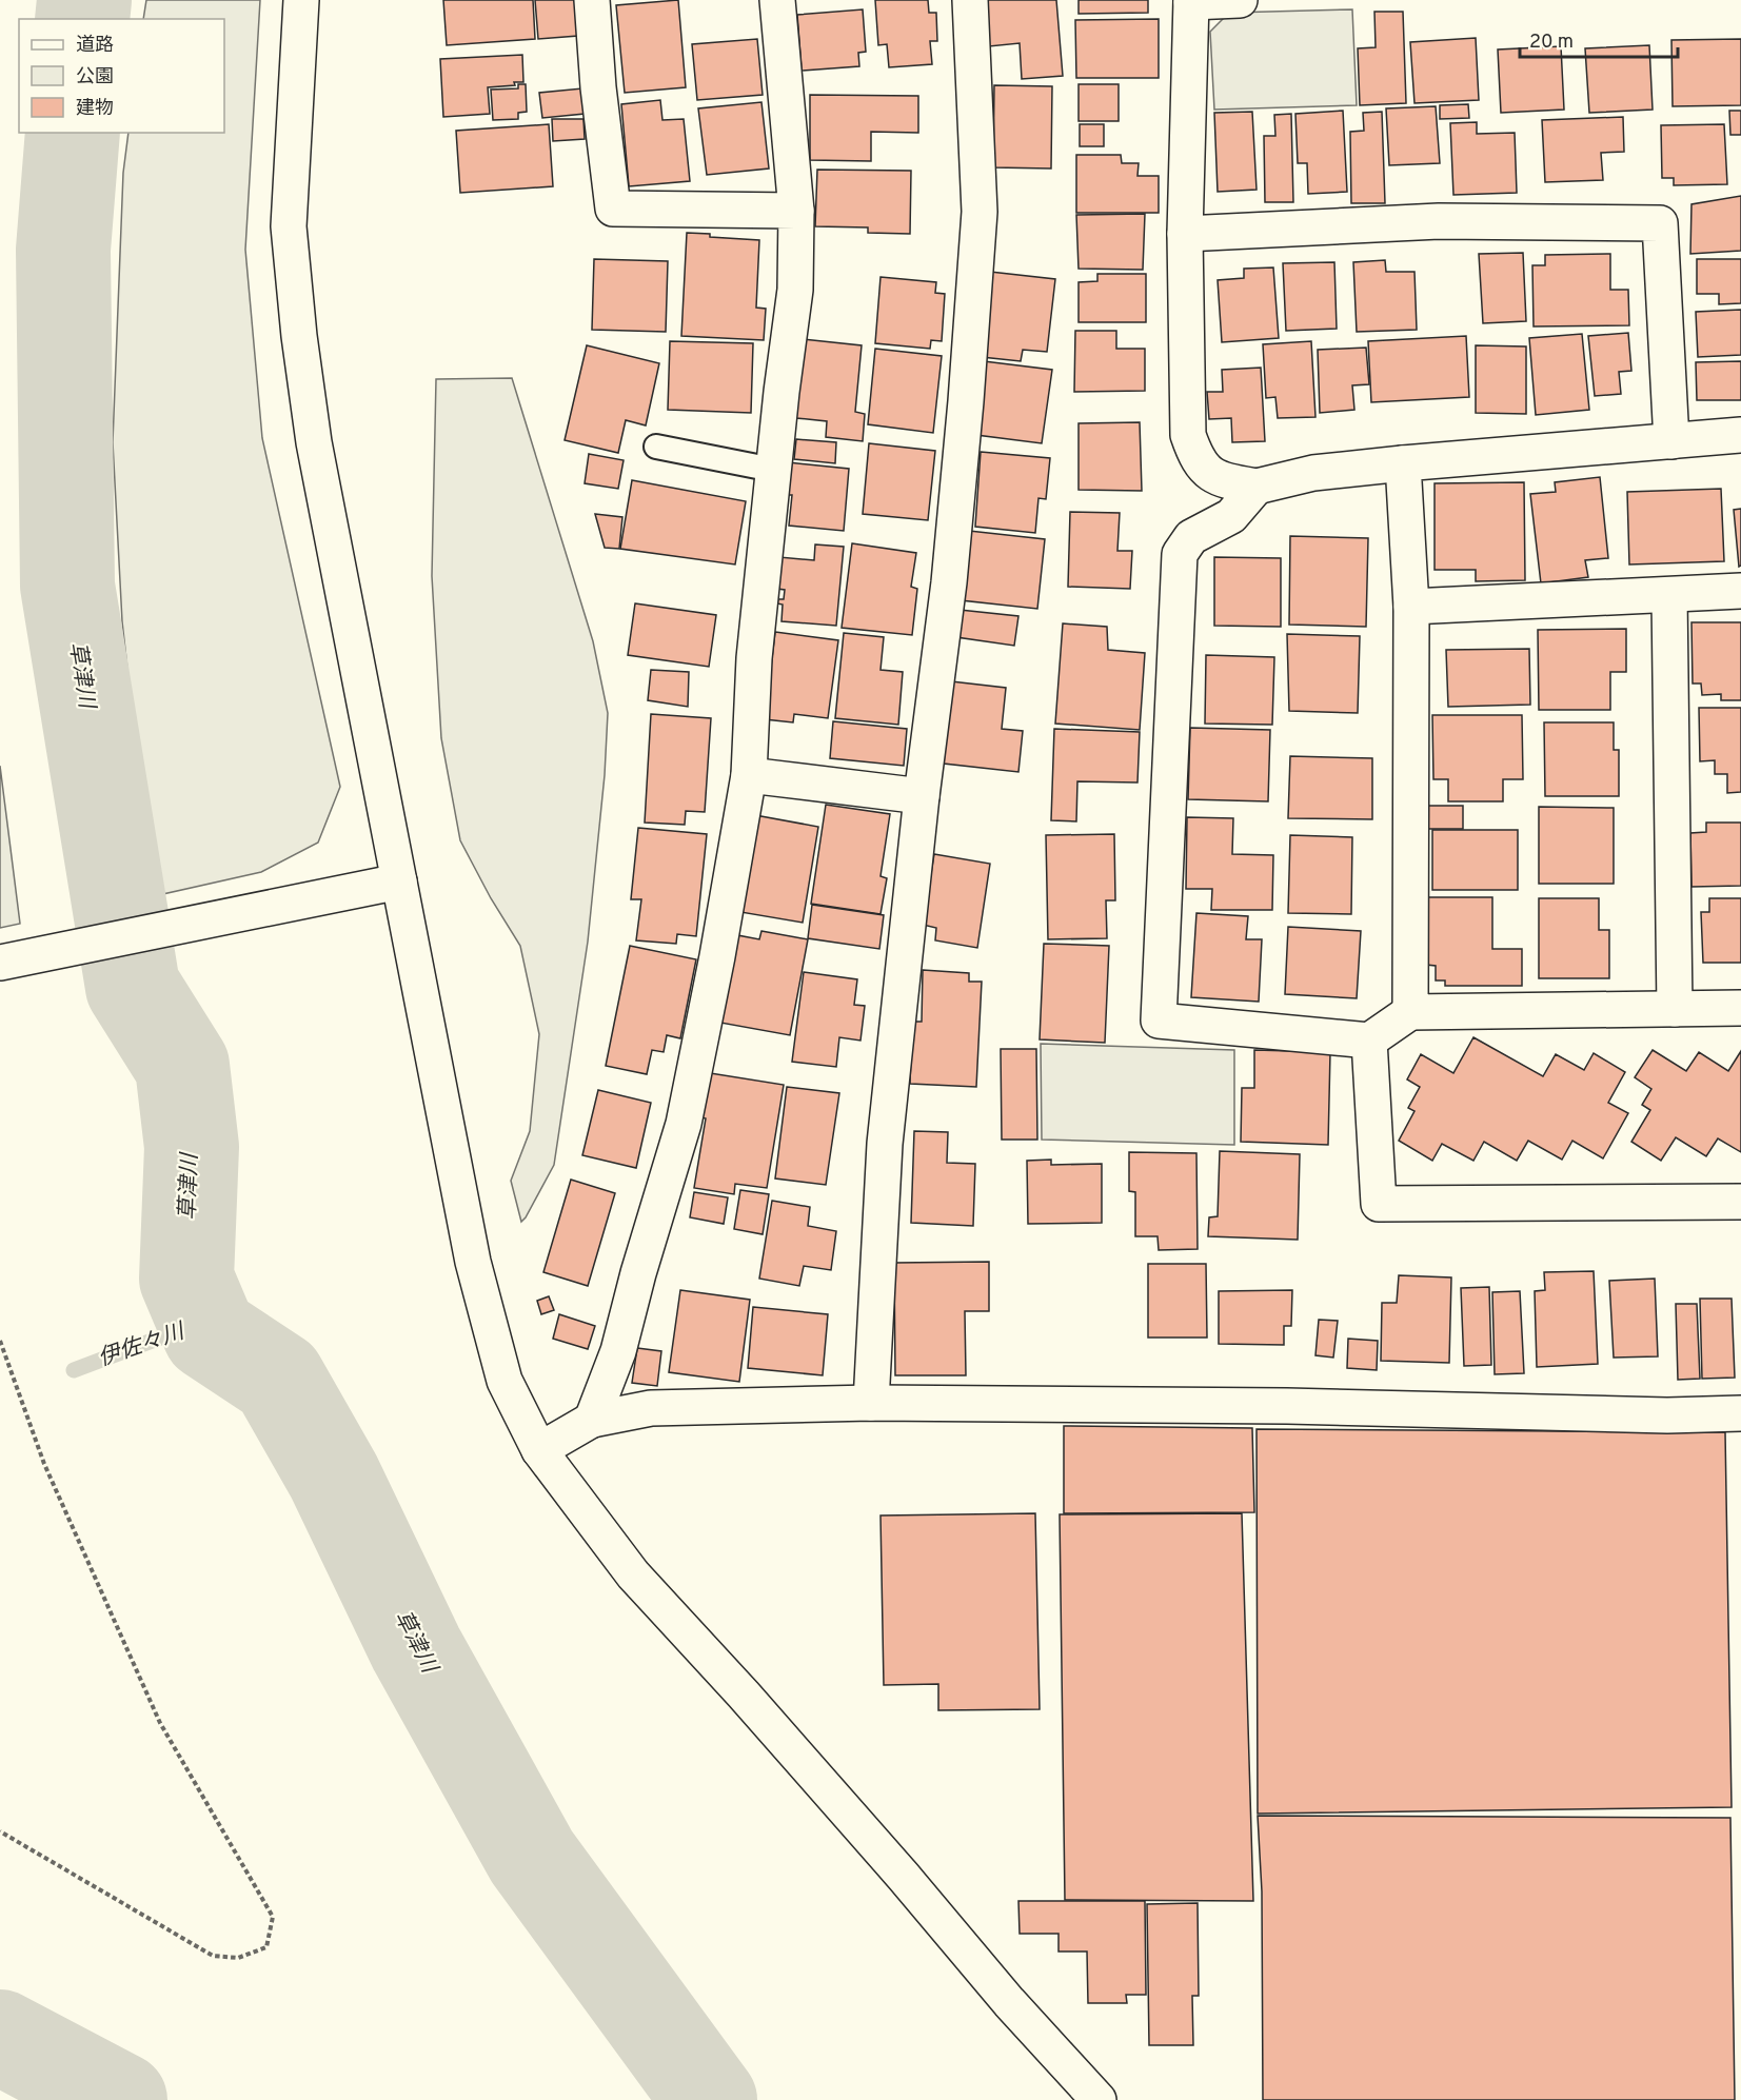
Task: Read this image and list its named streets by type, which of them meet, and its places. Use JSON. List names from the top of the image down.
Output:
{
  "water": ["草津川", "伊佐々川"],
  "legend": ["道路", "公園", "建物"],
  "scale_bar": "20 m"
}
